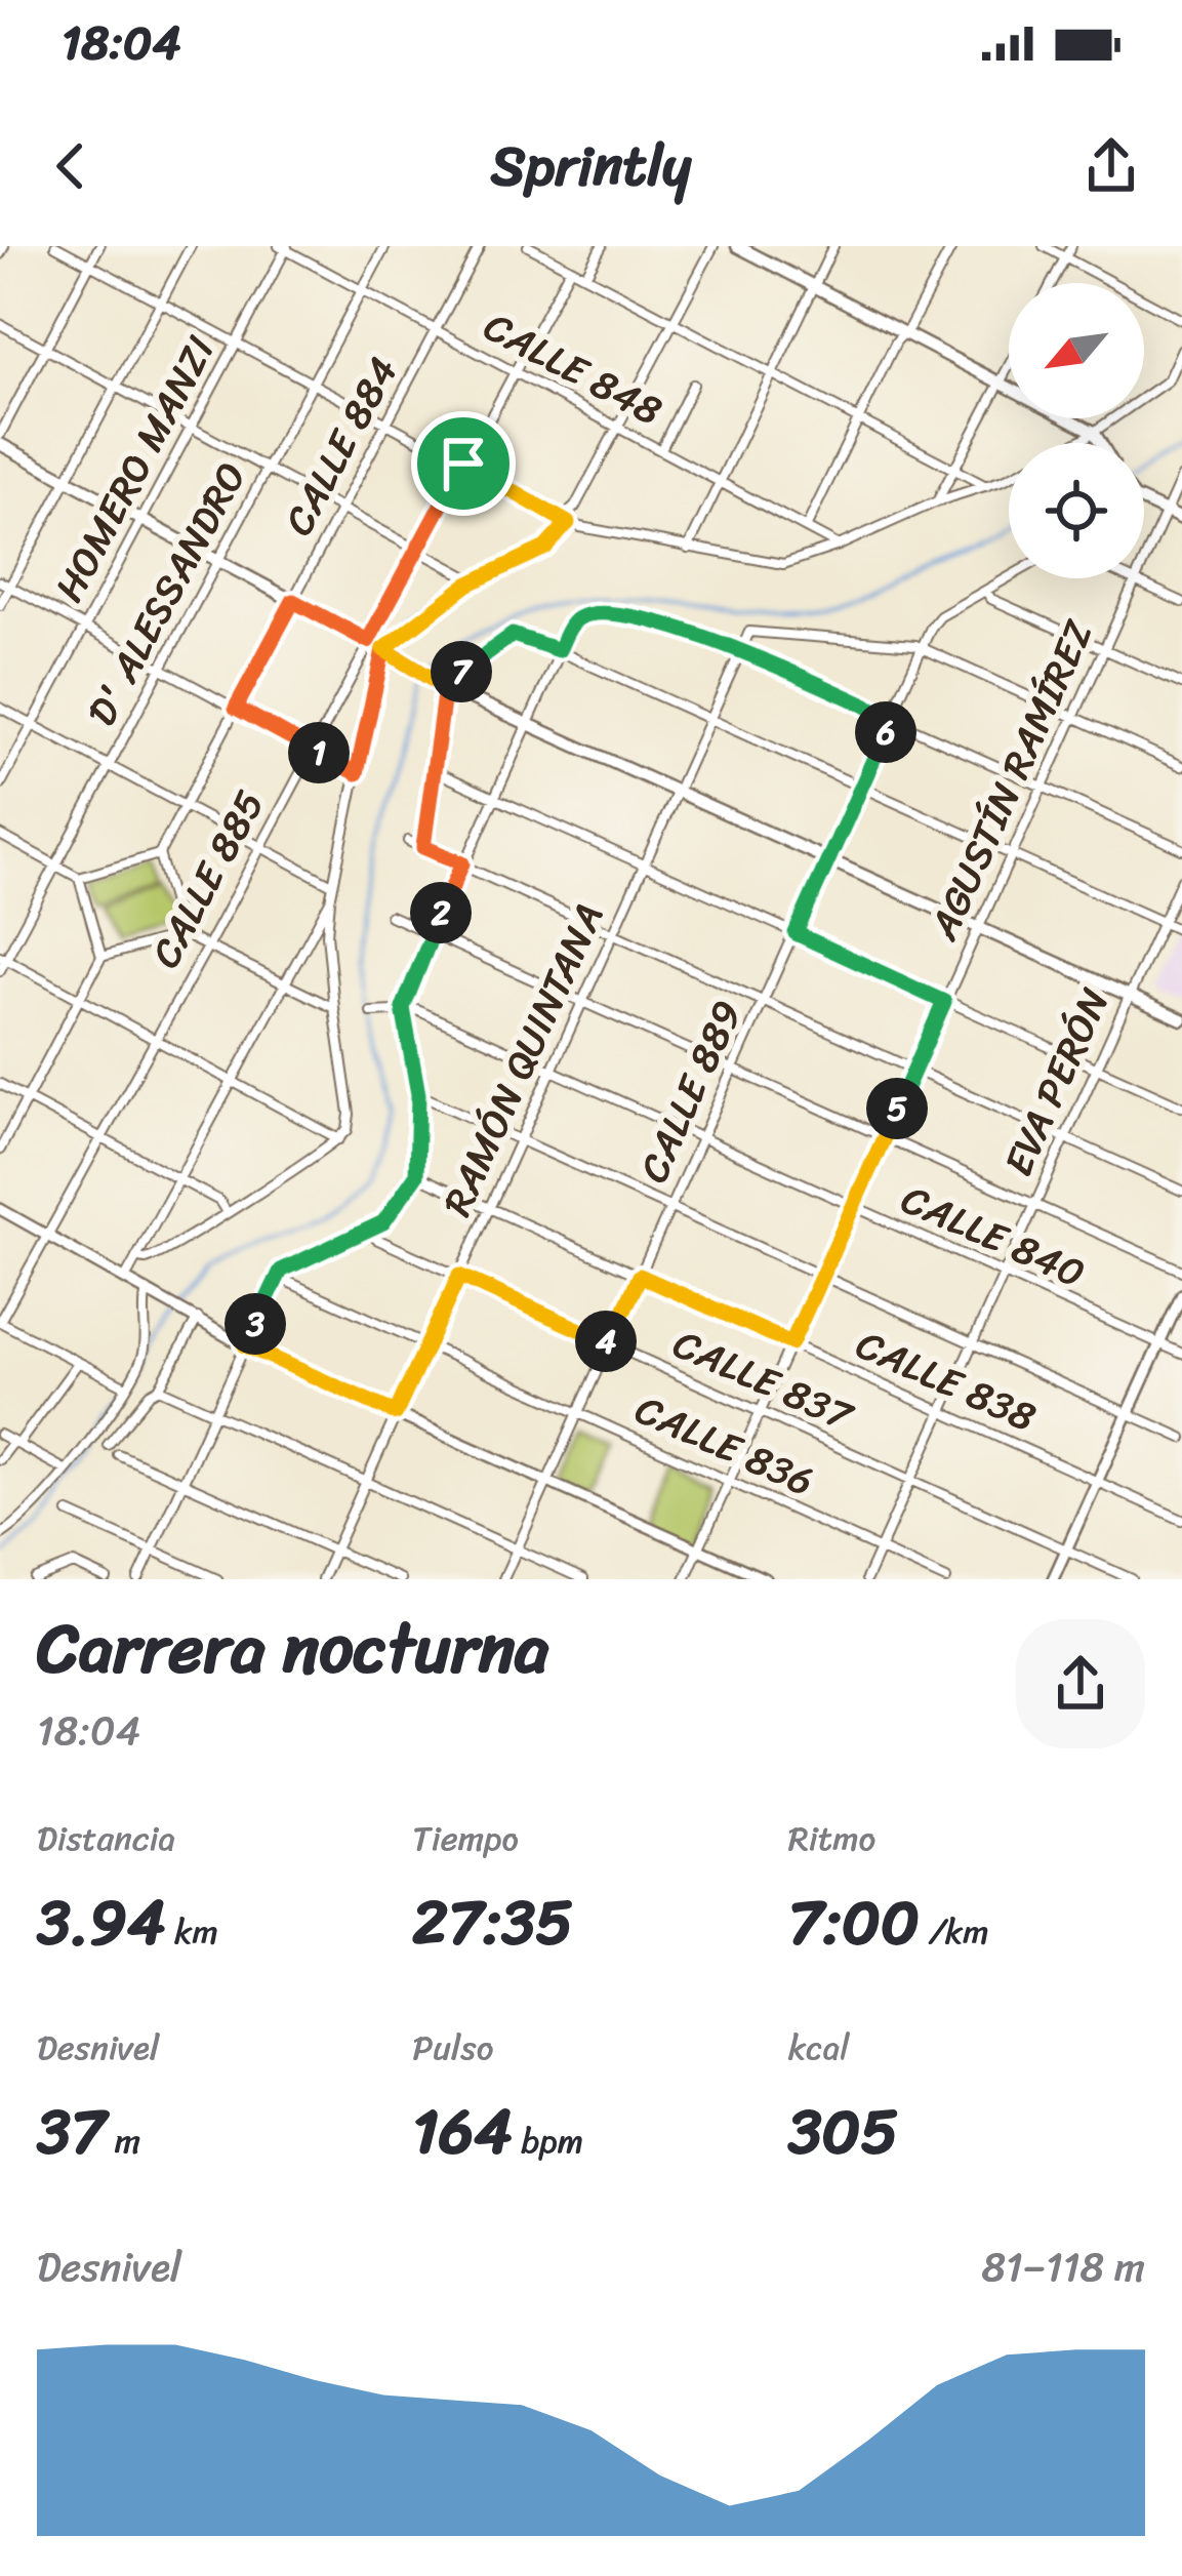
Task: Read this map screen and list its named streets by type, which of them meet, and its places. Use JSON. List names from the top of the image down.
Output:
{
  "streets": {
    "street": [
      "CALLE 848",
      "CALLE 884",
      "HOMERO MANZI",
      "D' ALESSANDRO",
      "AGUSTÍN RAMÍREZ",
      "CALLE 885",
      "RAMÓN QUINTANA",
      "EVA PERÓN",
      "CALLE 889",
      "CALLE 840",
      "CALLE 837",
      "CALLE 838",
      "CALLE 836"
    ]
  },
  "crossings": [
    ["CALLE 848", "CALLE 884"],
    ["CALLE 848", "HOMERO MANZI"],
    ["CALLE 848", "D' ALESSANDRO"],
    ["CALLE 848", "CALLE 885"],
    ["AGUSTÍN RAMÍREZ", "CALLE 840"],
    ["AGUSTÍN RAMÍREZ", "CALLE 837"],
    ["AGUSTÍN RAMÍREZ", "CALLE 838"],
    ["AGUSTÍN RAMÍREZ", "CALLE 836"],
    ["RAMÓN QUINTANA", "CALLE 889"],
    ["RAMÓN QUINTANA", "CALLE 840"],
    ["RAMÓN QUINTANA", "CALLE 837"],
    ["RAMÓN QUINTANA", "CALLE 838"],
    ["RAMÓN QUINTANA", "CALLE 836"],
    ["EVA PERÓN", "CALLE 840"],
    ["EVA PERÓN", "CALLE 837"],
    ["EVA PERÓN", "CALLE 838"],
    ["EVA PERÓN", "CALLE 836"],
    ["CALLE 889", "CALLE 840"],
    ["CALLE 889", "CALLE 837"],
    ["CALLE 889", "CALLE 838"],
    ["CALLE 889", "CALLE 836"]
  ],
  "north": "bottom left",
  "page": {
    "status": "18:04",
    "header": "Sprintly",
    "pins": [
      "7",
      "6",
      "1",
      "2",
      "5",
      "3",
      "4"
    ],
    "heading": ["Carrera nocturna", "18:04"],
    "stats": [
      ["Distancia", "3.94 km"],
      ["Tiempo", "27:35"],
      ["Ritmo", "7:00 /km"],
      ["Desnivel", "37 m"],
      ["Pulso", "164 bpm"],
      ["kcal", "305"]
    ],
    "chart": ["Desnivel", "81–118 m"]
  }
}
